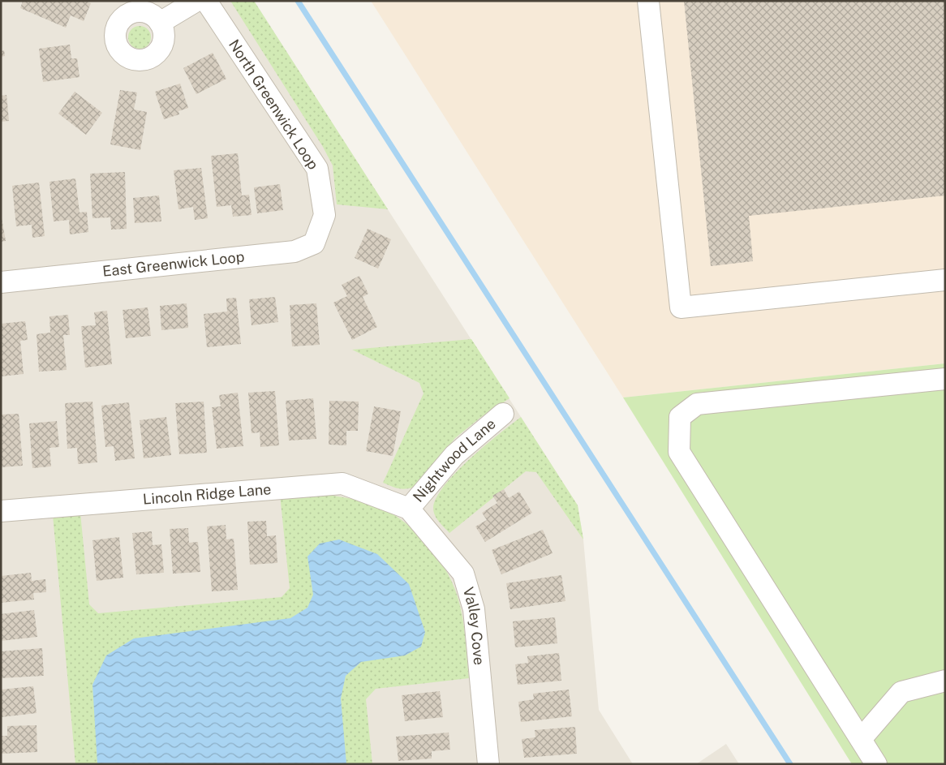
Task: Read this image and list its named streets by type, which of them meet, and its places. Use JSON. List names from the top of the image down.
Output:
{
  "streets": {
    "street": [
      "North Greenwick Loop",
      "East Greenwick Loop",
      "Nightwood Lane",
      "Lincoln Ridge Lane",
      "Valley Cove"
    ]
  },
  "crossings": [
    ["North Greenwick Loop", "East Greenwick Loop"],
    ["Nightwood Lane", "Lincoln Ridge Lane"],
    ["Nightwood Lane", "Valley Cove"],
    ["Lincoln Ridge Lane", "Valley Cove"]
  ]
}
